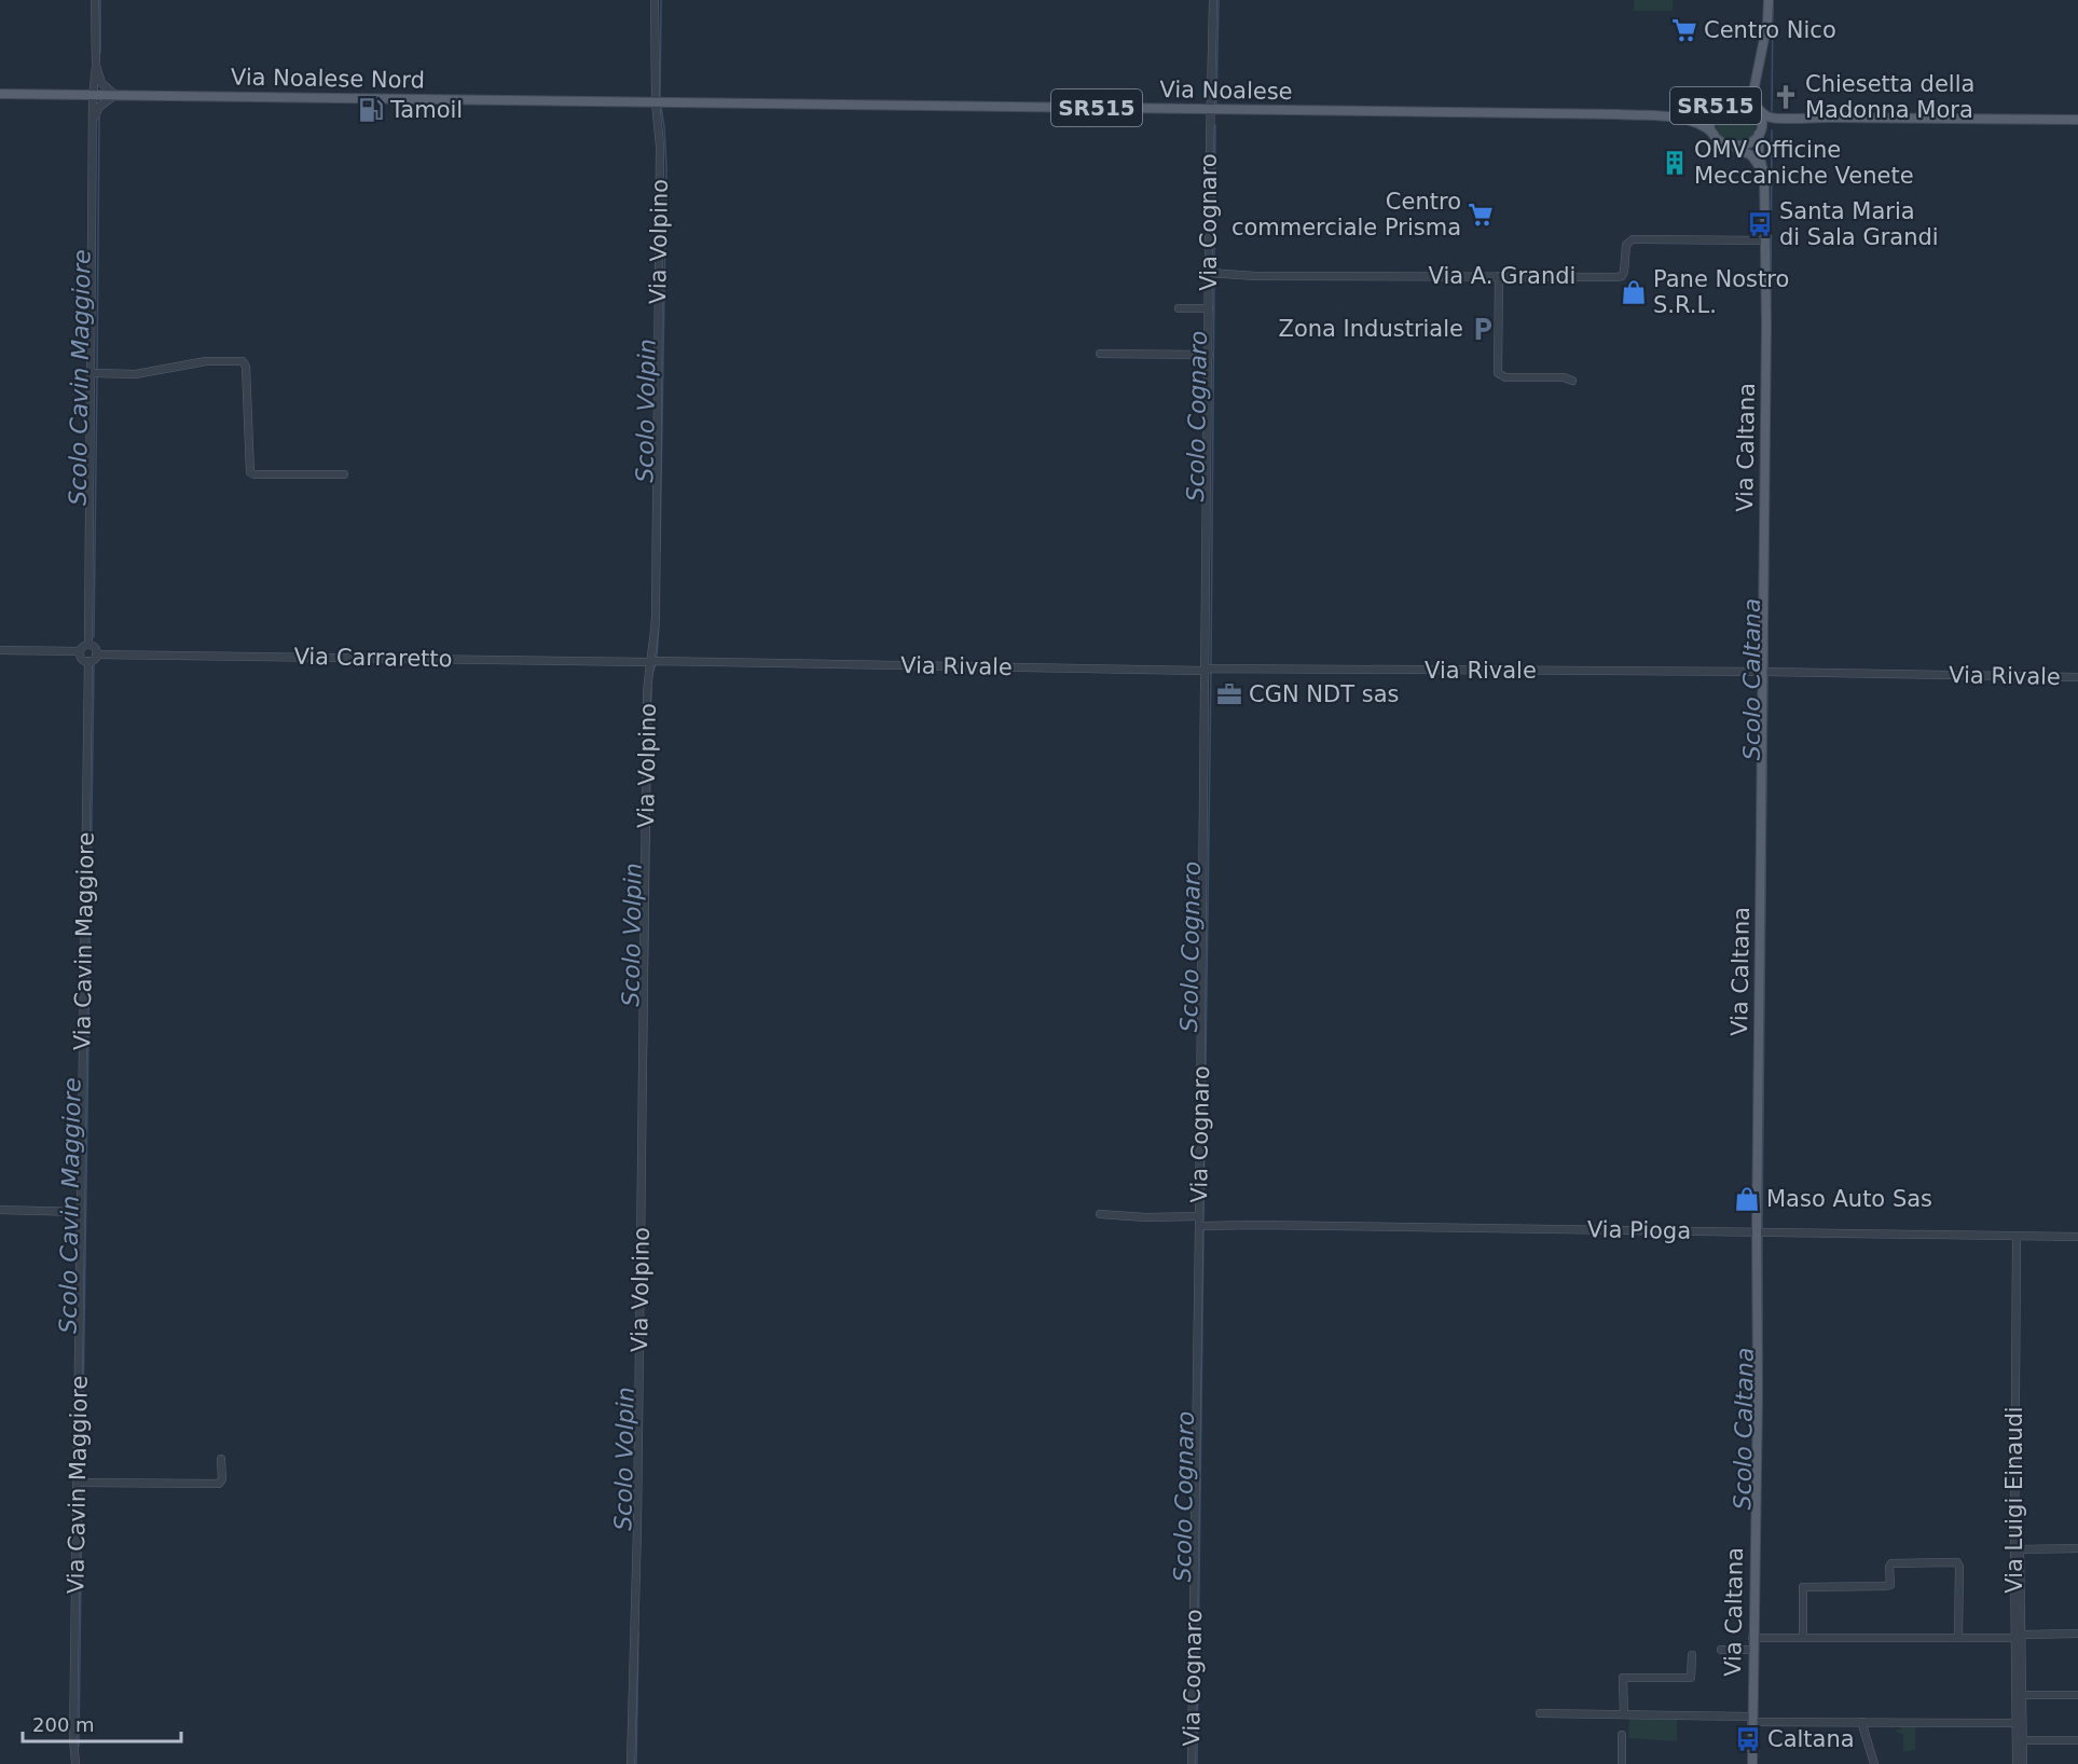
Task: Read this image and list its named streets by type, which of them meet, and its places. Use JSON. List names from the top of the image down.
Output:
{
  "streets": {
    "main road": [
      "Via Noalese Nord",
      "Via Noalese",
      "SR515",
      "Via Caltana"
    ],
    "street": [
      "Via Cognaro",
      "Via Volpino",
      "Via A. Grandi",
      "Via Carraretto",
      "Via Rivale",
      "Via Cavin Maggiore",
      "Via Pioga",
      "Via Luigi Einaudi"
    ]
  },
  "crossings": [
    ["Via Noalese Nord", "Via Noalese"],
    ["Via Noalese Nord", "Via Volpino"],
    ["Via Noalese", "SR515"],
    ["Via Noalese", "Via Cognaro"],
    ["Via Noalese", "Via Volpino"],
    ["Via Noalese", "Via Caltana"],
    ["SR515", "Via Caltana"],
    ["Via Cognaro", "Via A. Grandi"],
    ["Via Cognaro", "Via Rivale"],
    ["Via Cognaro", "Via Pioga"],
    ["Via Volpino", "Via Carraretto"],
    ["Via Volpino", "Via Rivale"],
    ["Via A. Grandi", "Via Caltana"],
    ["Via Caltana", "Via Rivale"],
    ["Via Caltana", "Via Pioga"],
    ["Via Carraretto", "Via Rivale"],
    ["Via Carraretto", "Via Cavin Maggiore"],
    ["Via Pioga", "Via Luigi Einaudi"]
  ],
  "water": [
    "Scolo Cavin Maggiore",
    "Scolo Volpin",
    "Scolo Cognaro",
    "Scolo Caltana"
  ],
  "places": {
    "supermarket": ["Centro Nico", "Centro commerciale Prisma"],
    "church": ["Chiesetta della Madonna Mora"],
    "fuel station": ["Tamoil"],
    "building": ["OMV Officine Meccaniche Venete"],
    "bus stop": ["Santa Maria di Sala Grandi", "Caltana"],
    "shop": ["Pane Nostro S.R.L.", "Maso Auto Sas"],
    "parking": ["Zona Industriale"],
    "office": ["CGN NDT sas"]
  },
  "scale_bar": "200 m"
}
